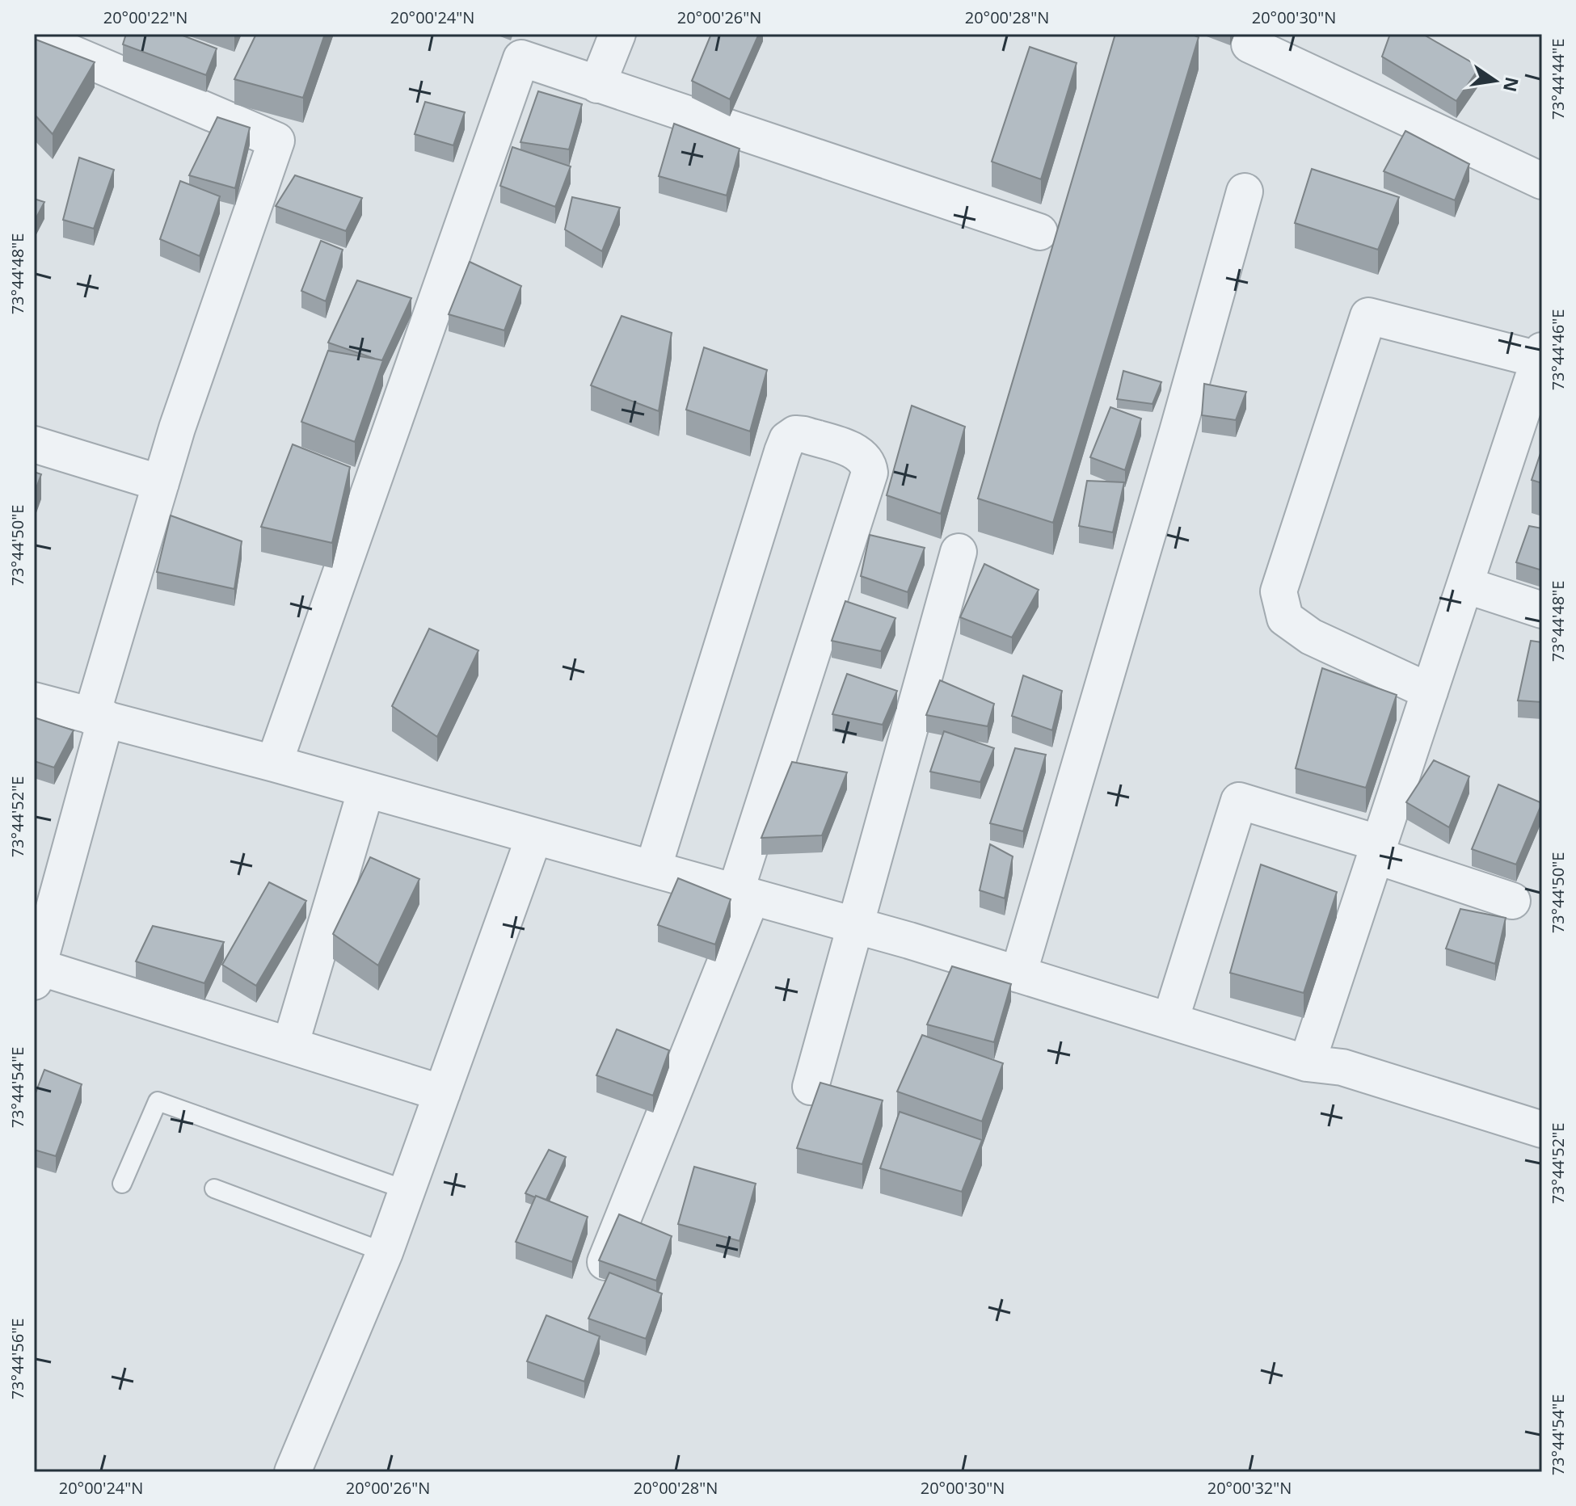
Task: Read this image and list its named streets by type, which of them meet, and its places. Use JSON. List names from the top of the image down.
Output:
{
  "north": "right",
  "coordinates": [
    "20°00'22\"N",
    "20°00'24\"N",
    "20°00'26\"N",
    "20°00'28\"N",
    "20°00'30\"N",
    "73°44'44\"E",
    "73°44'48\"E",
    "73°44'46\"E",
    "73°44'50\"E",
    "73°44'52\"E",
    "73°44'54\"E",
    "73°44'56\"E",
    "20°00'32\"N"
  ]
}
